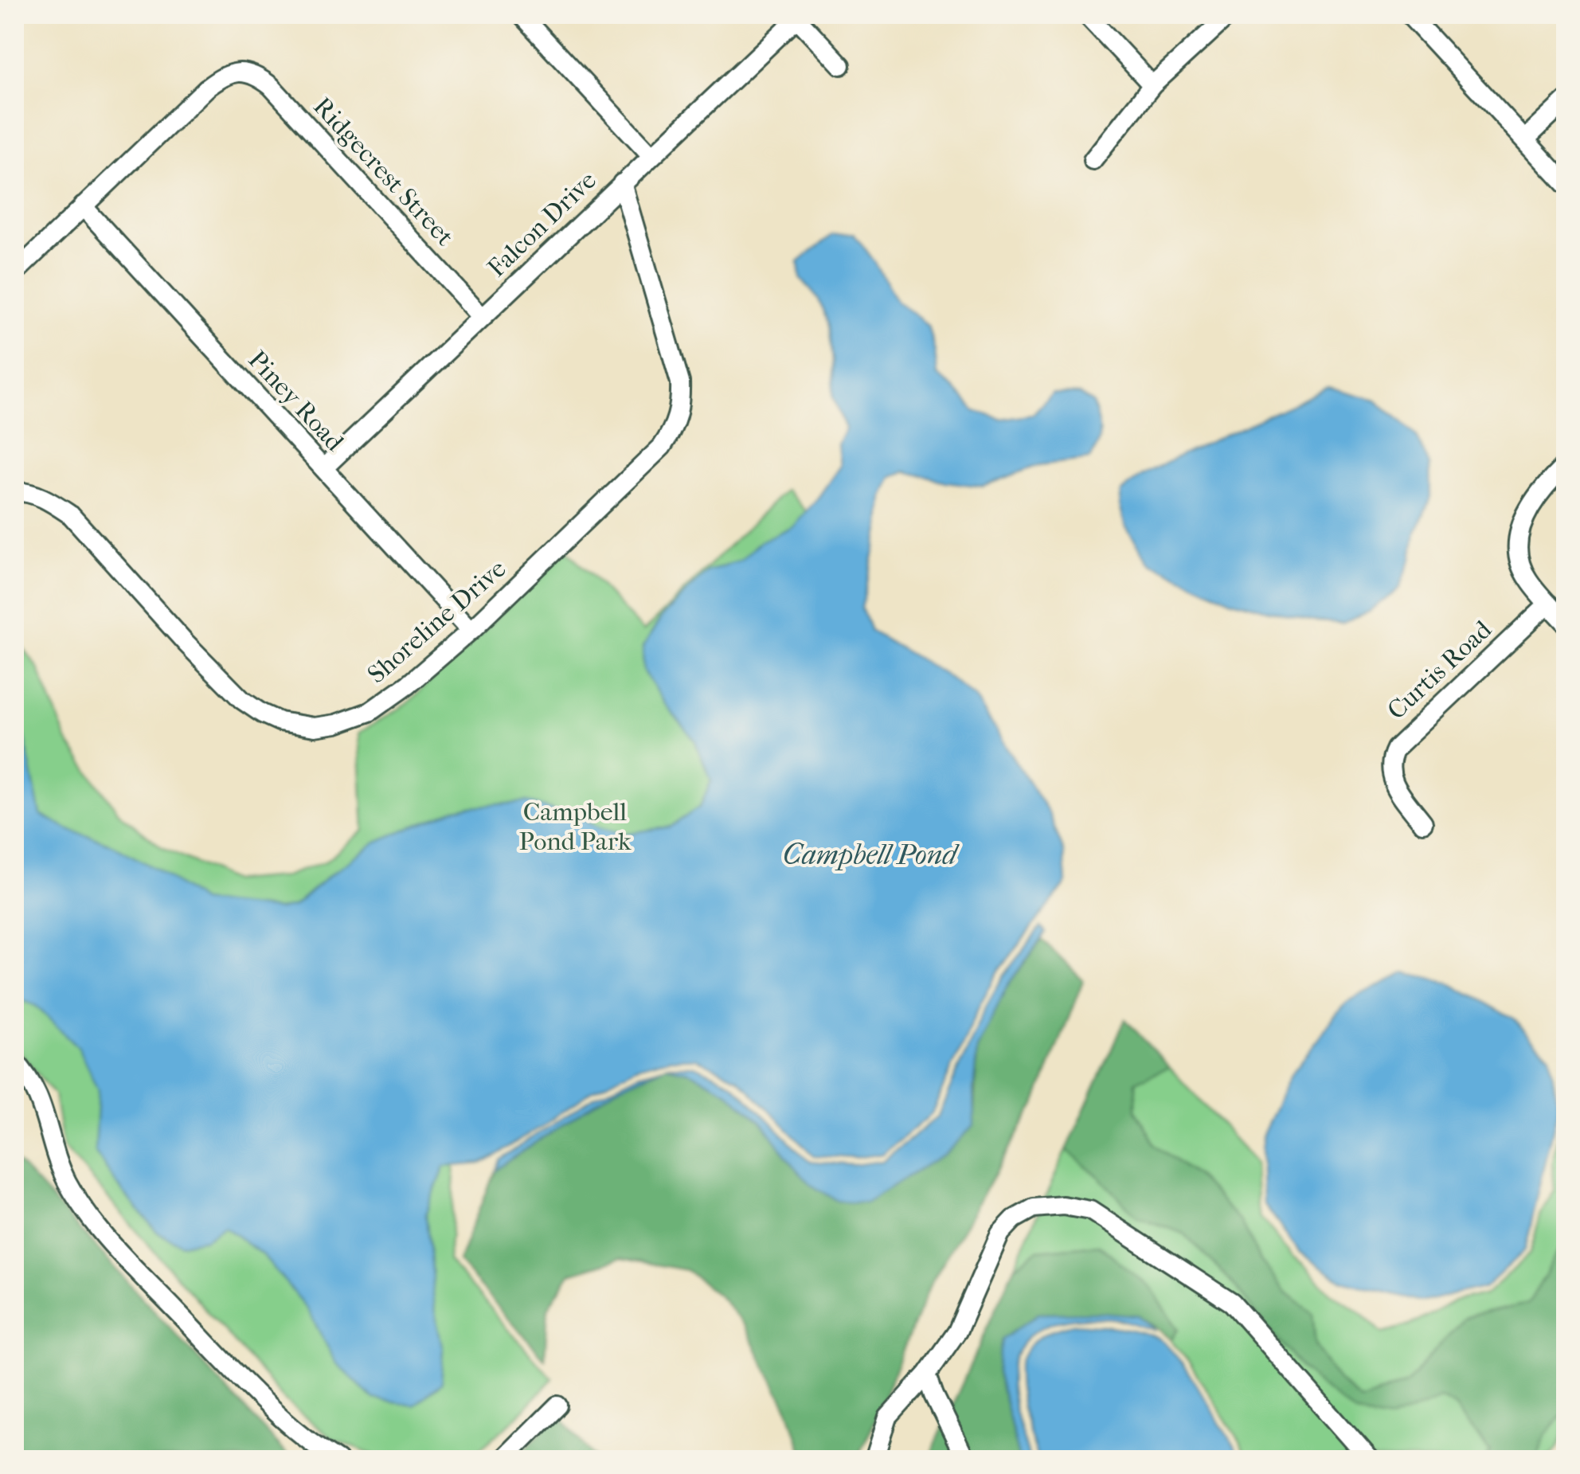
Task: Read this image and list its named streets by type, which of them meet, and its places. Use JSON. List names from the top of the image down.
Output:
{
  "streets": {
    "street": [
      "Ridgecrest Street",
      "Falcon Drive",
      "Piney Road",
      "Shoreline Drive",
      "Curtis Road"
    ]
  },
  "crossings": [
    ["Ridgecrest Street", "Falcon Drive"],
    ["Ridgecrest Street", "Piney Road"],
    ["Falcon Drive", "Piney Road"],
    ["Falcon Drive", "Shoreline Drive"],
    ["Piney Road", "Shoreline Drive"]
  ],
  "water": ["Campbell Pond"],
  "parks": ["Campbell Pond Park"]
}
